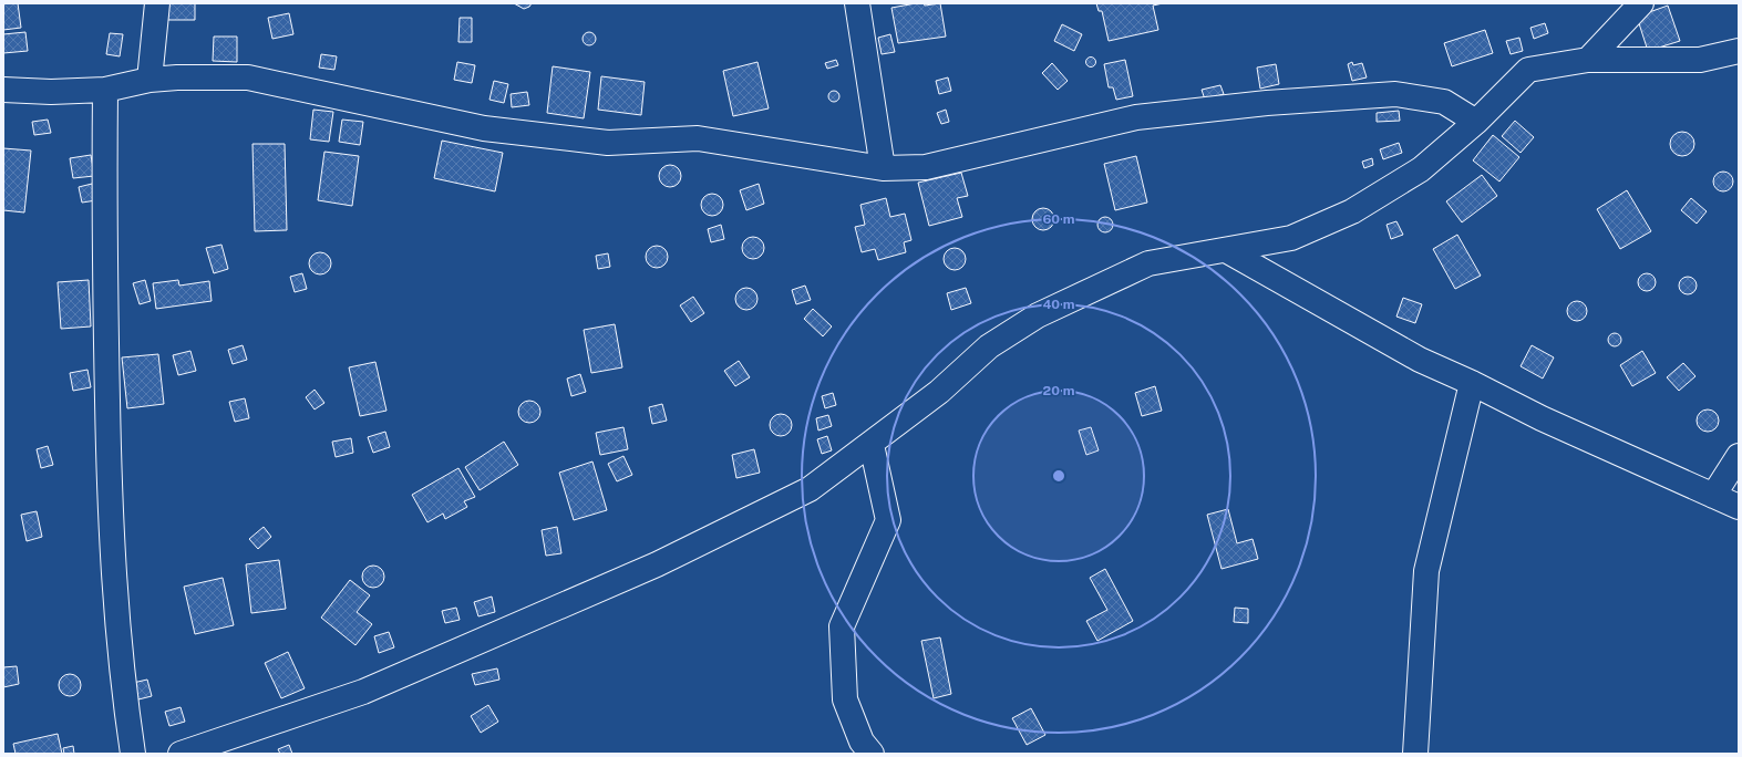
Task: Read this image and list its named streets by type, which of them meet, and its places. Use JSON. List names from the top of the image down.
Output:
{
  "rings": ["60 m", "40 m", "20 m"]
}
